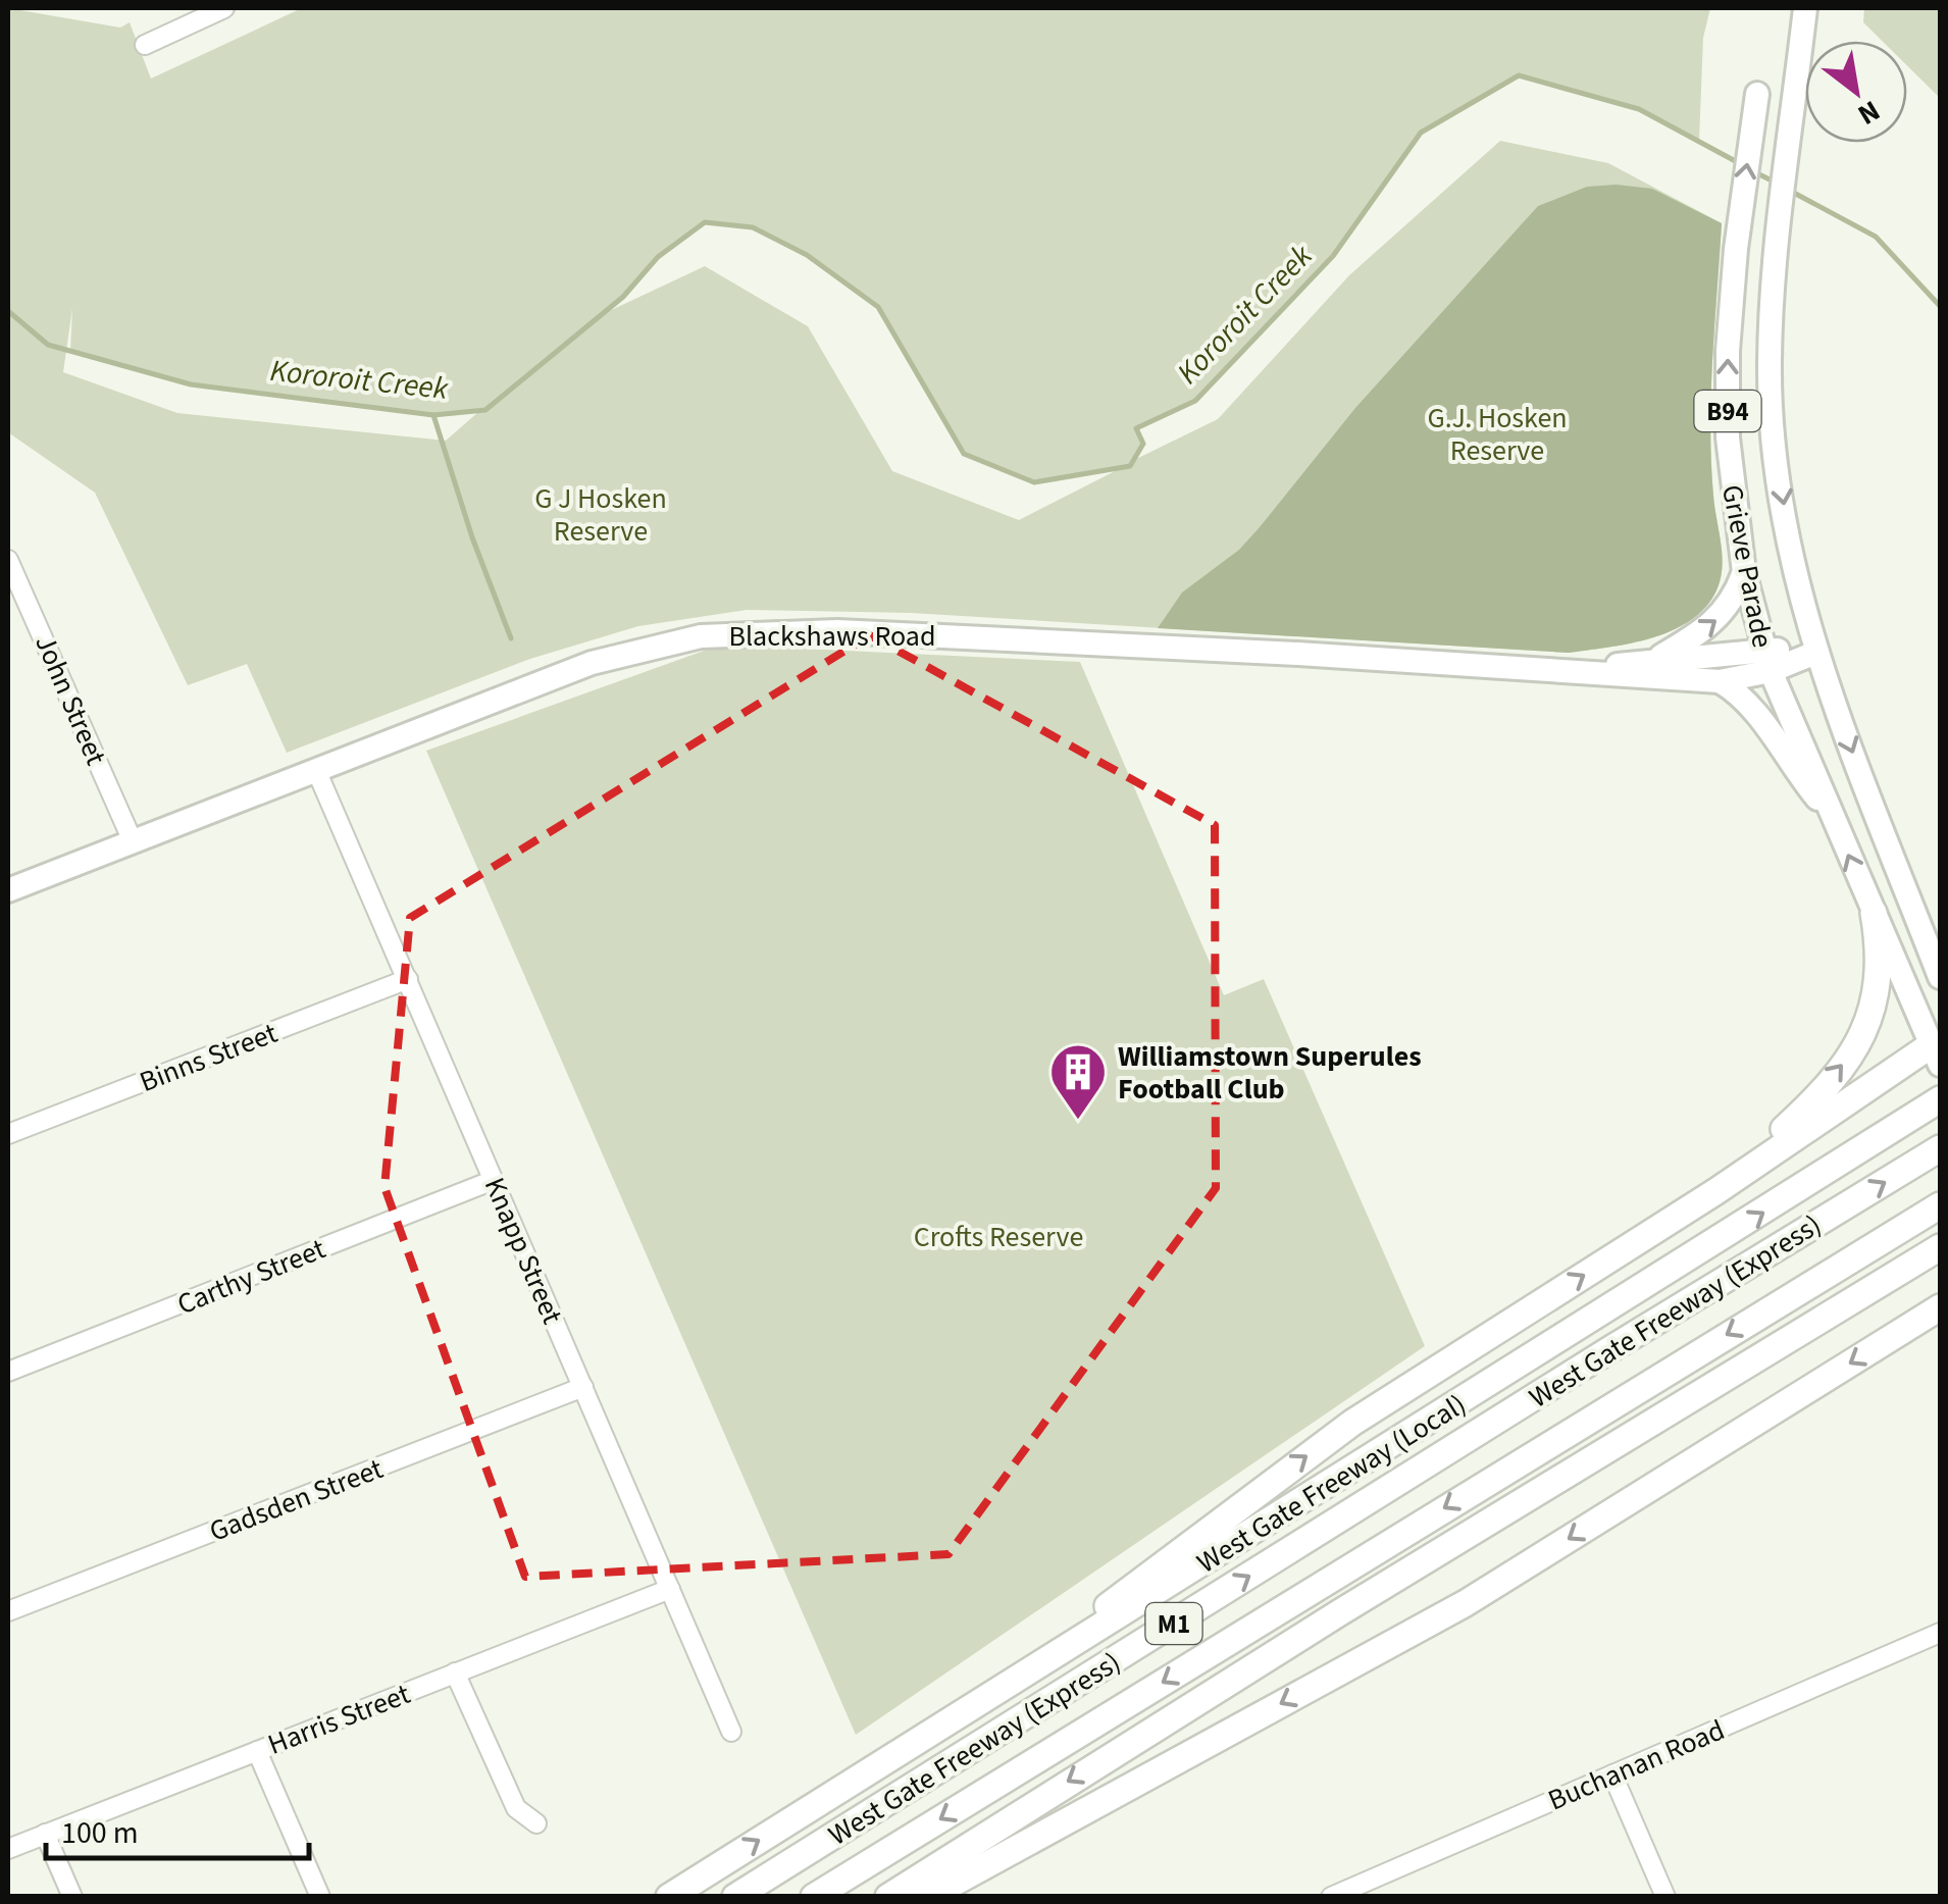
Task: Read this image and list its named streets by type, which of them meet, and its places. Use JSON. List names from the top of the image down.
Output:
{
  "streets": {
    "highway": ["West Gate Freeway (Express)", "West Gate Freeway (Local)", "M1"],
    "main road": ["B94", "Grieve Parade", "Blackshaws Road"],
    "street": [
      "John Street",
      "Binns Street",
      "Knapp Street",
      "Carthy Street",
      "Gadsden Street",
      "Harris Street",
      "Buchanan Road"
    ]
  },
  "crossings": [
    ["Grieve Parade", "Blackshaws Road"],
    ["Blackshaws Road", "John Street"],
    ["Blackshaws Road", "Knapp Street"],
    ["Binns Street", "Knapp Street"],
    ["Knapp Street", "Carthy Street"],
    ["Knapp Street", "Gadsden Street"],
    ["Knapp Street", "Harris Street"]
  ],
  "water": ["Kororoit Creek"],
  "parks": ["G.J. Hosken Reserve", "G J Hosken Reserve", "Crofts Reserve"],
  "places": {
    "building": ["Williamstown Superules Football Club"]
  },
  "scale_bar": "100 m",
  "north": "bottom right"
}
